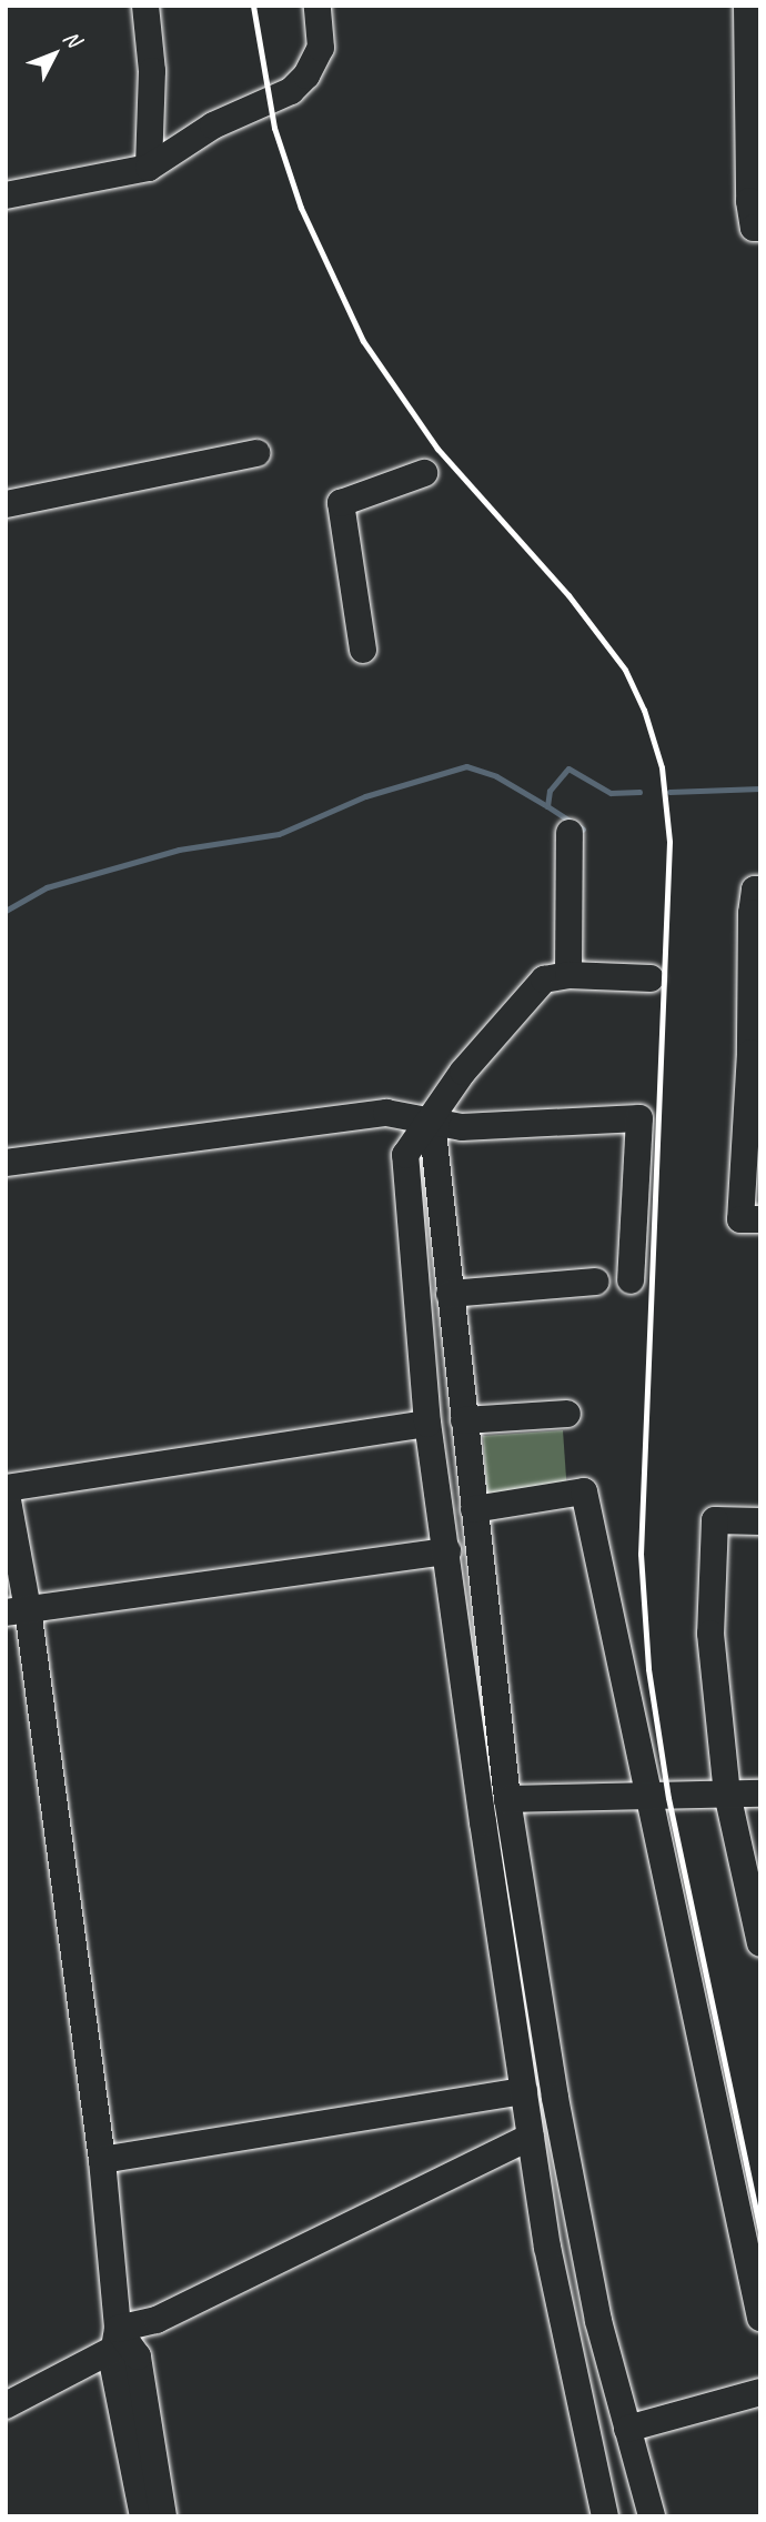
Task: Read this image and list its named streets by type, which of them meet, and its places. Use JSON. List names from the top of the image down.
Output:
{
  "north": "top right"
}
